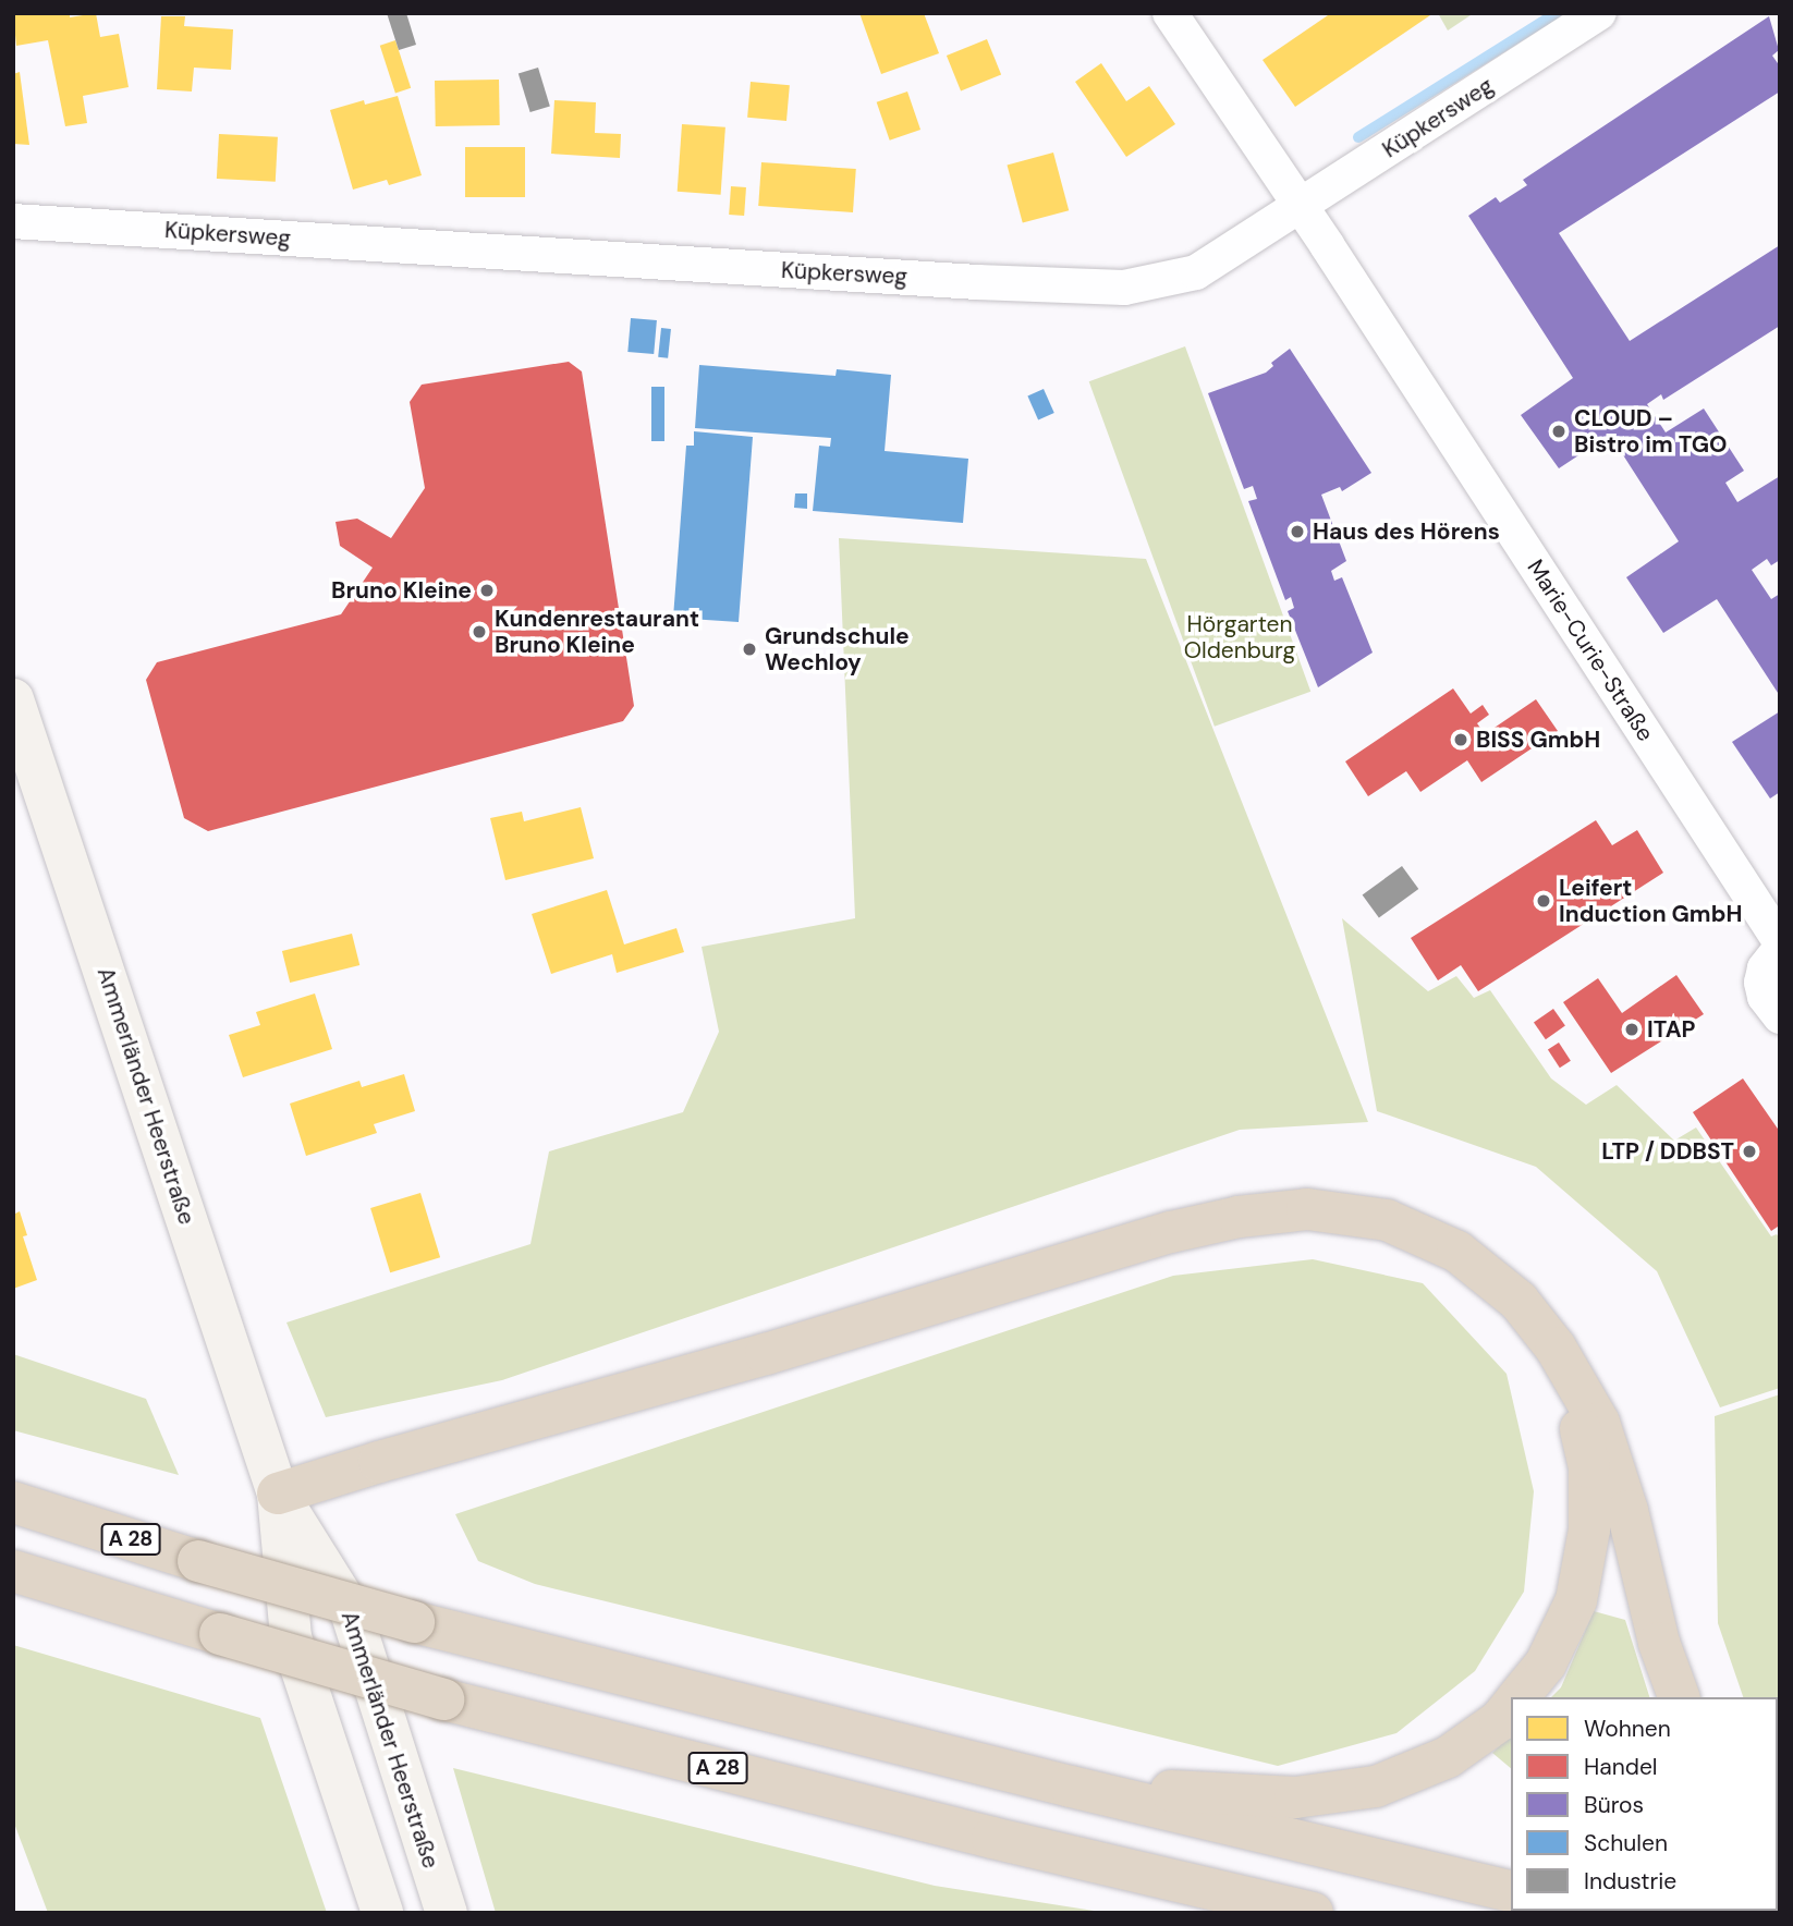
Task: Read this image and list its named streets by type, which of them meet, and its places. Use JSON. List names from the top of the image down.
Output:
{
  "streets": {
    "highway": ["A 28"],
    "street": ["Küpkersweg", "Marie-Curie-Straße", "Ammerländer Heerstraße"]
  },
  "crossings": [
    ["Küpkersweg", "Marie-Curie-Straße"]
  ],
  "parks": ["Hörgarten Oldenburg"],
  "places": [
    "CLOUD – Bistro im TGO",
    "Haus des Hörens",
    "Bruno Kleine",
    "Kundenrestaurant Bruno Kleine",
    "Grundschule Wechloy",
    "BISS GmbH",
    "Leifert Induction GmbH",
    "ITAP",
    "LTP / DDBST"
  ],
  "legend": [
    "Wohnen",
    "Handel",
    "Büros",
    "Schulen",
    "Industrie"
  ]
}
